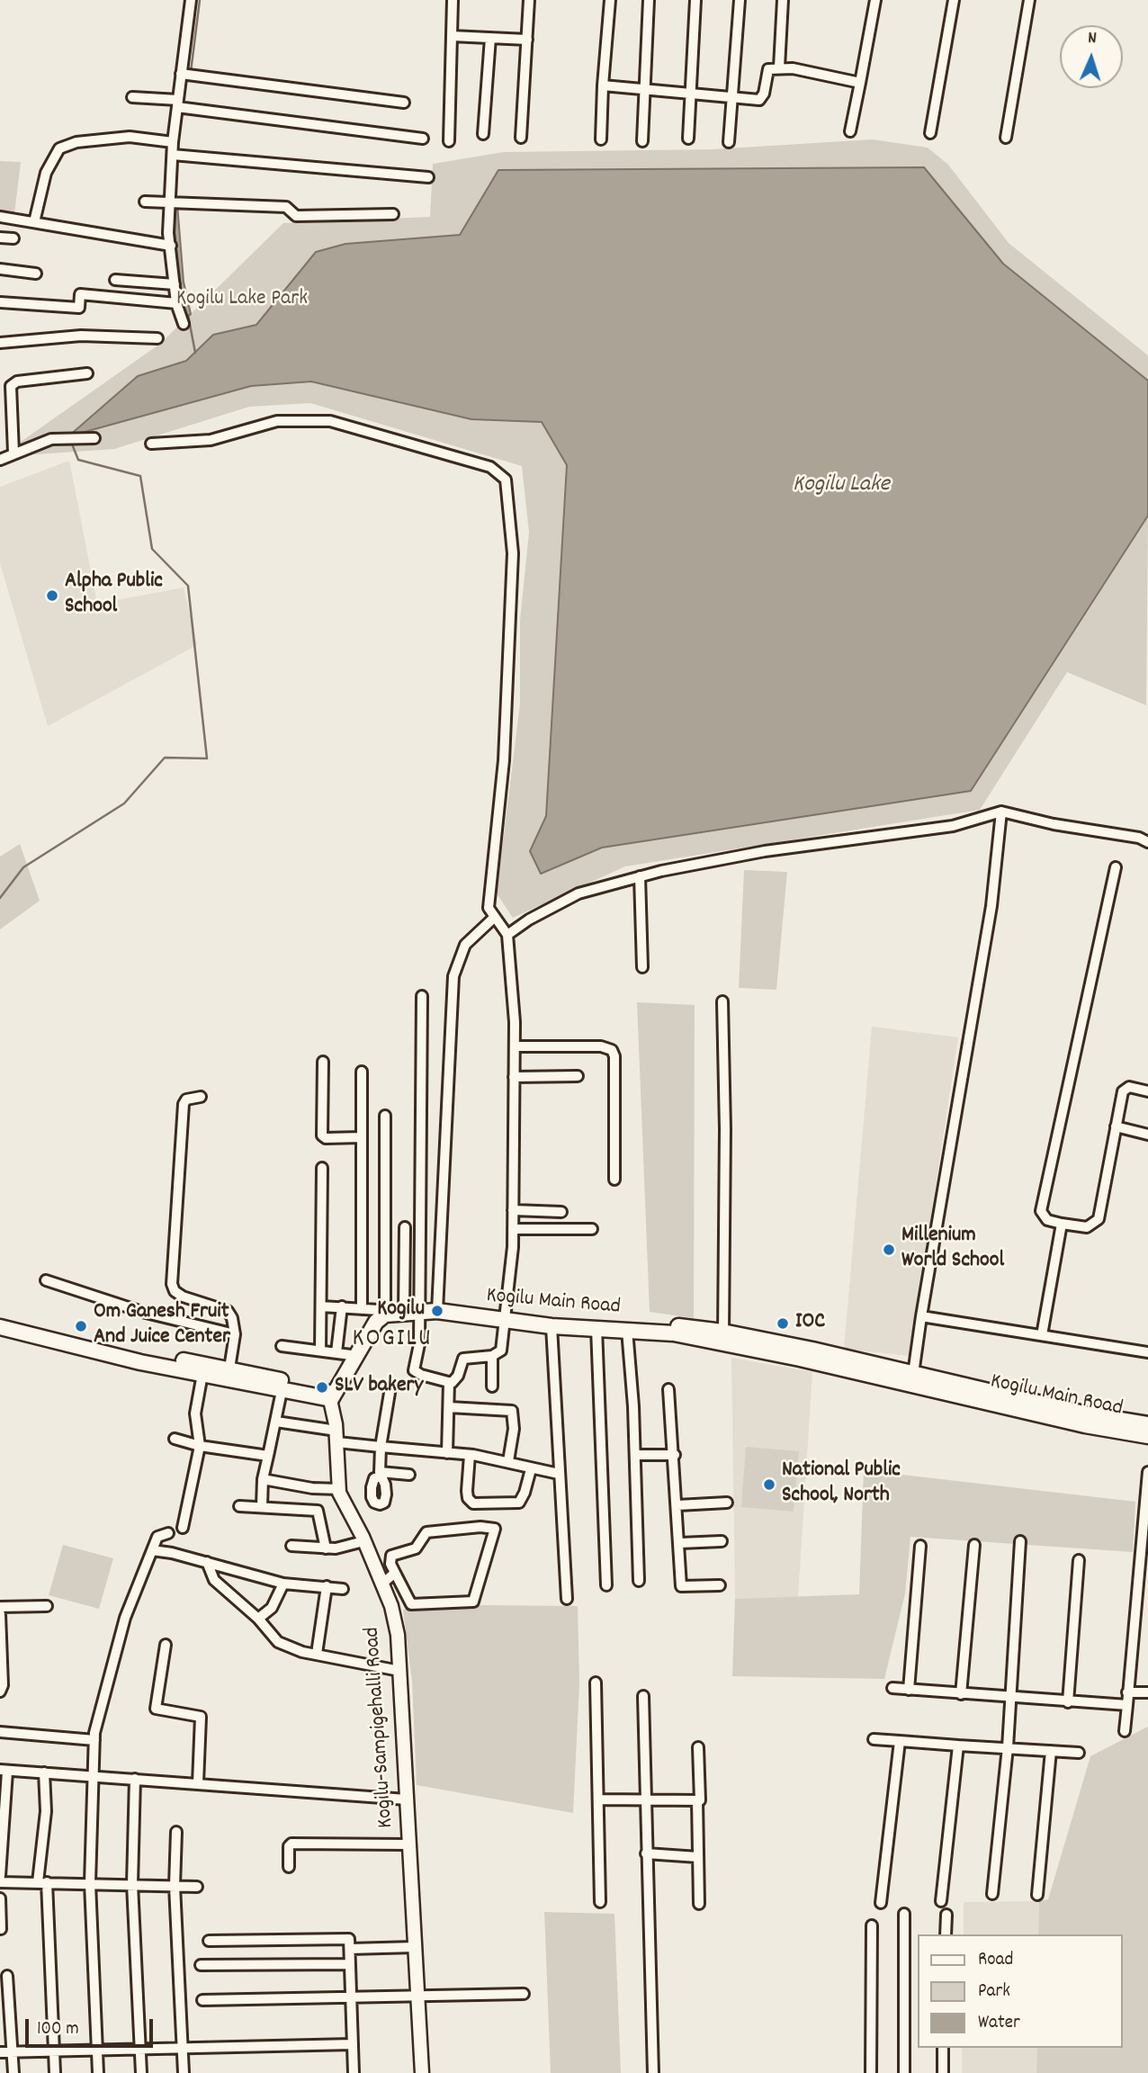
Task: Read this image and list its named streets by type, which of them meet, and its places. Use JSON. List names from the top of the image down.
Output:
{
  "streets": {
    "main road": ["Kogilu Main Road"],
    "street": ["Kogilu-Sampigehalli Road"]
  },
  "districts": ["KOGILU"],
  "water": ["Kogilu Lake"],
  "parks": ["Kogilu Lake Park"],
  "places": [
    "Alpha Public School",
    "Millenium World School",
    "Kogilu",
    "IOC",
    "Om Ganesh Fruit And Juice Center",
    "SLV bakery",
    "National Public School, North"
  ],
  "legend": ["Road", "Park", "Water"],
  "scale_bar": "100 m",
  "north": "top"
}
